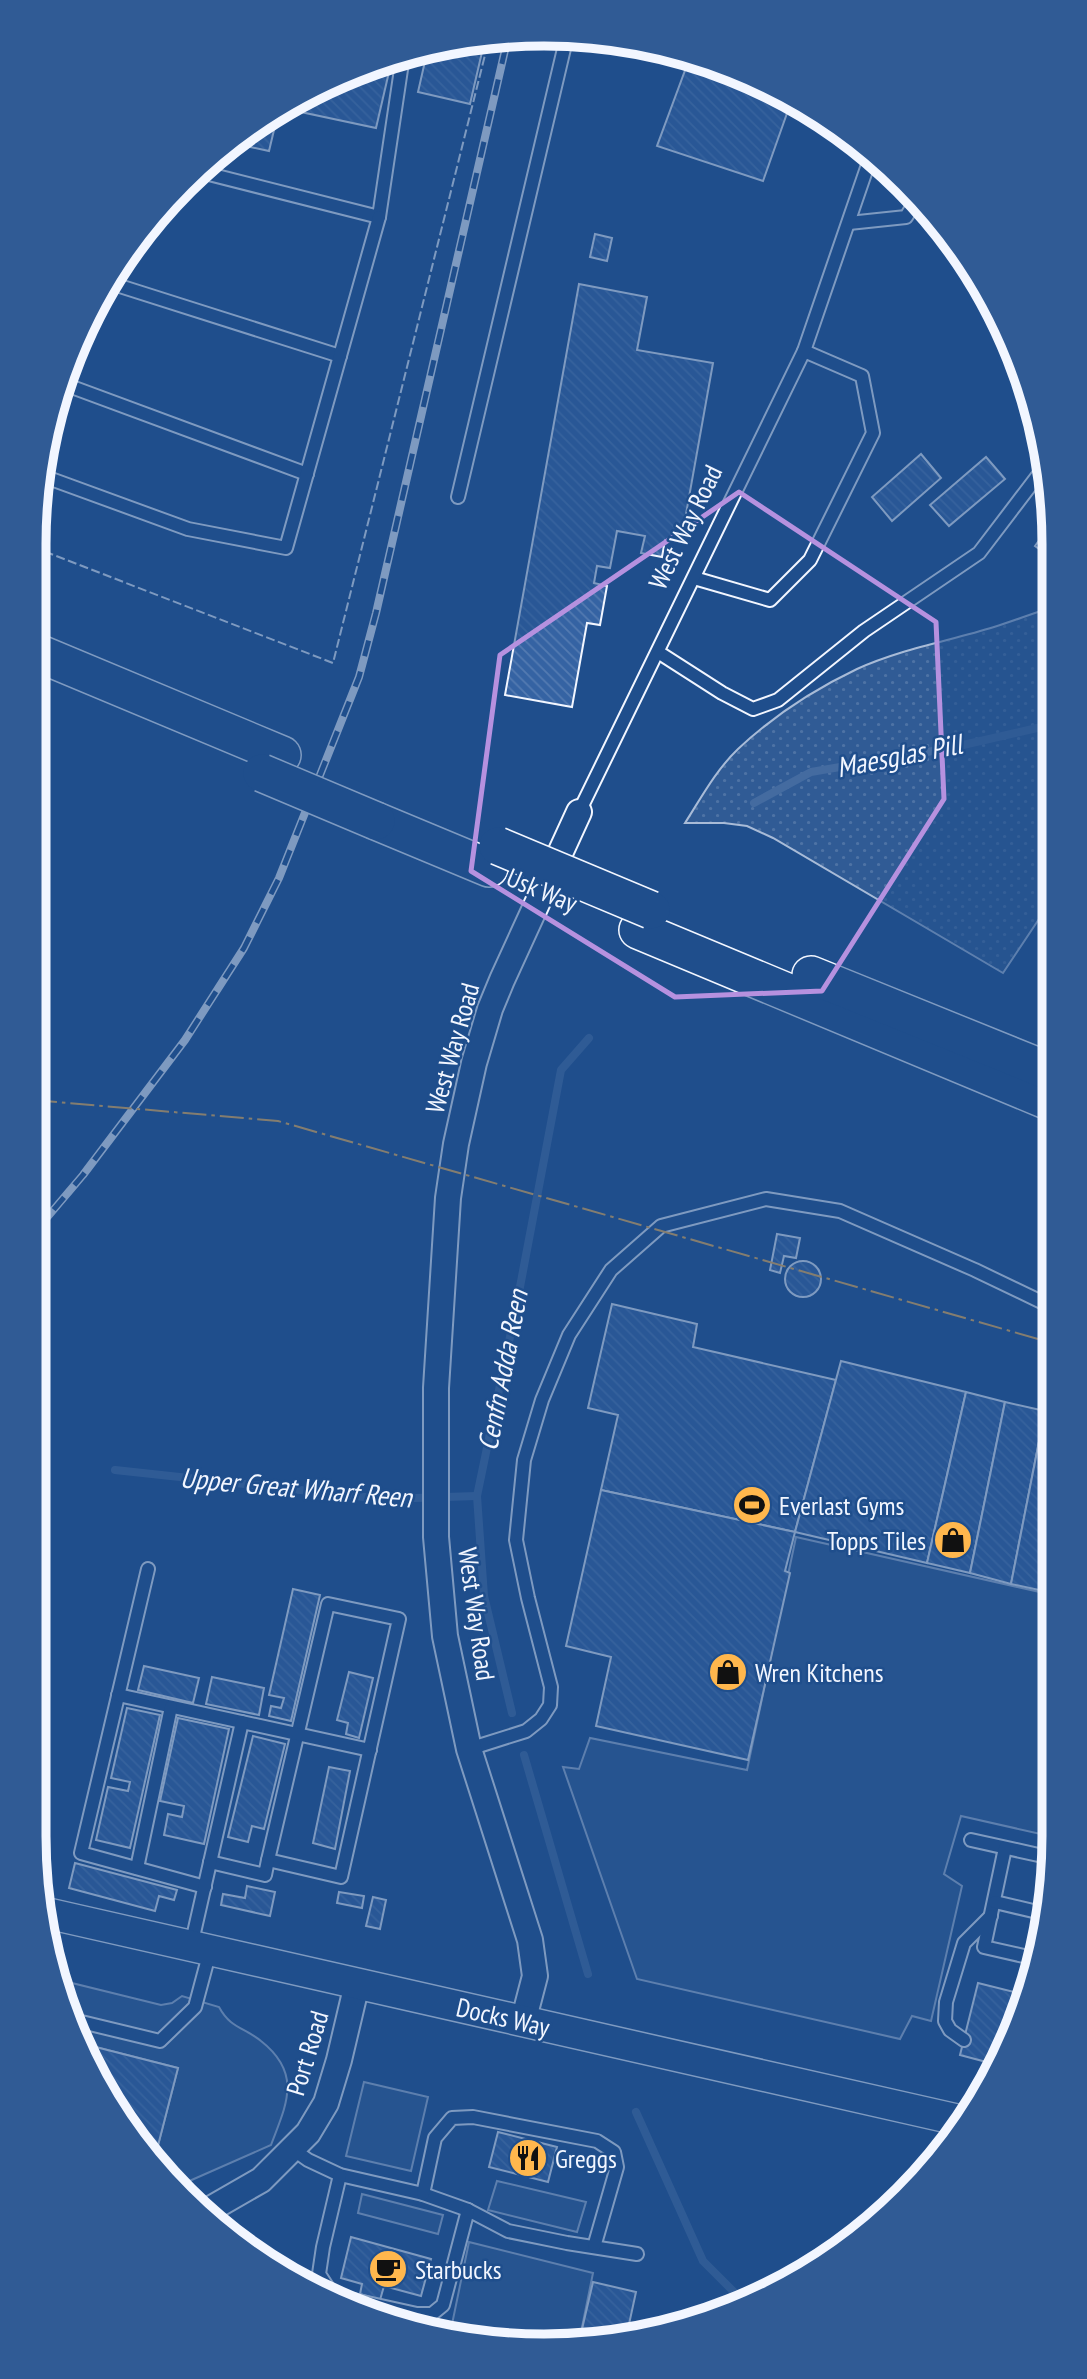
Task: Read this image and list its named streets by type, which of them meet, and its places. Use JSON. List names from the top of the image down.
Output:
{
  "streets": {
    "main road": ["Usk Way"],
    "street": ["West Way Road", "Docks Way", "Port Road"]
  },
  "crossings": [
    ["West Way Road", "Docks Way"],
    ["Docks Way", "Port Road"]
  ],
  "water": ["Maesglas Pill", "Cenfn Adda Reen", "Upper Great Wharf Reen"],
  "places": {
    "sports": ["Everlast Gyms"],
    "shop": ["Topps Tiles", "Wren Kitchens"],
    "restaurant": ["Greggs"],
    "cafe": ["Starbucks"]
  }
}
